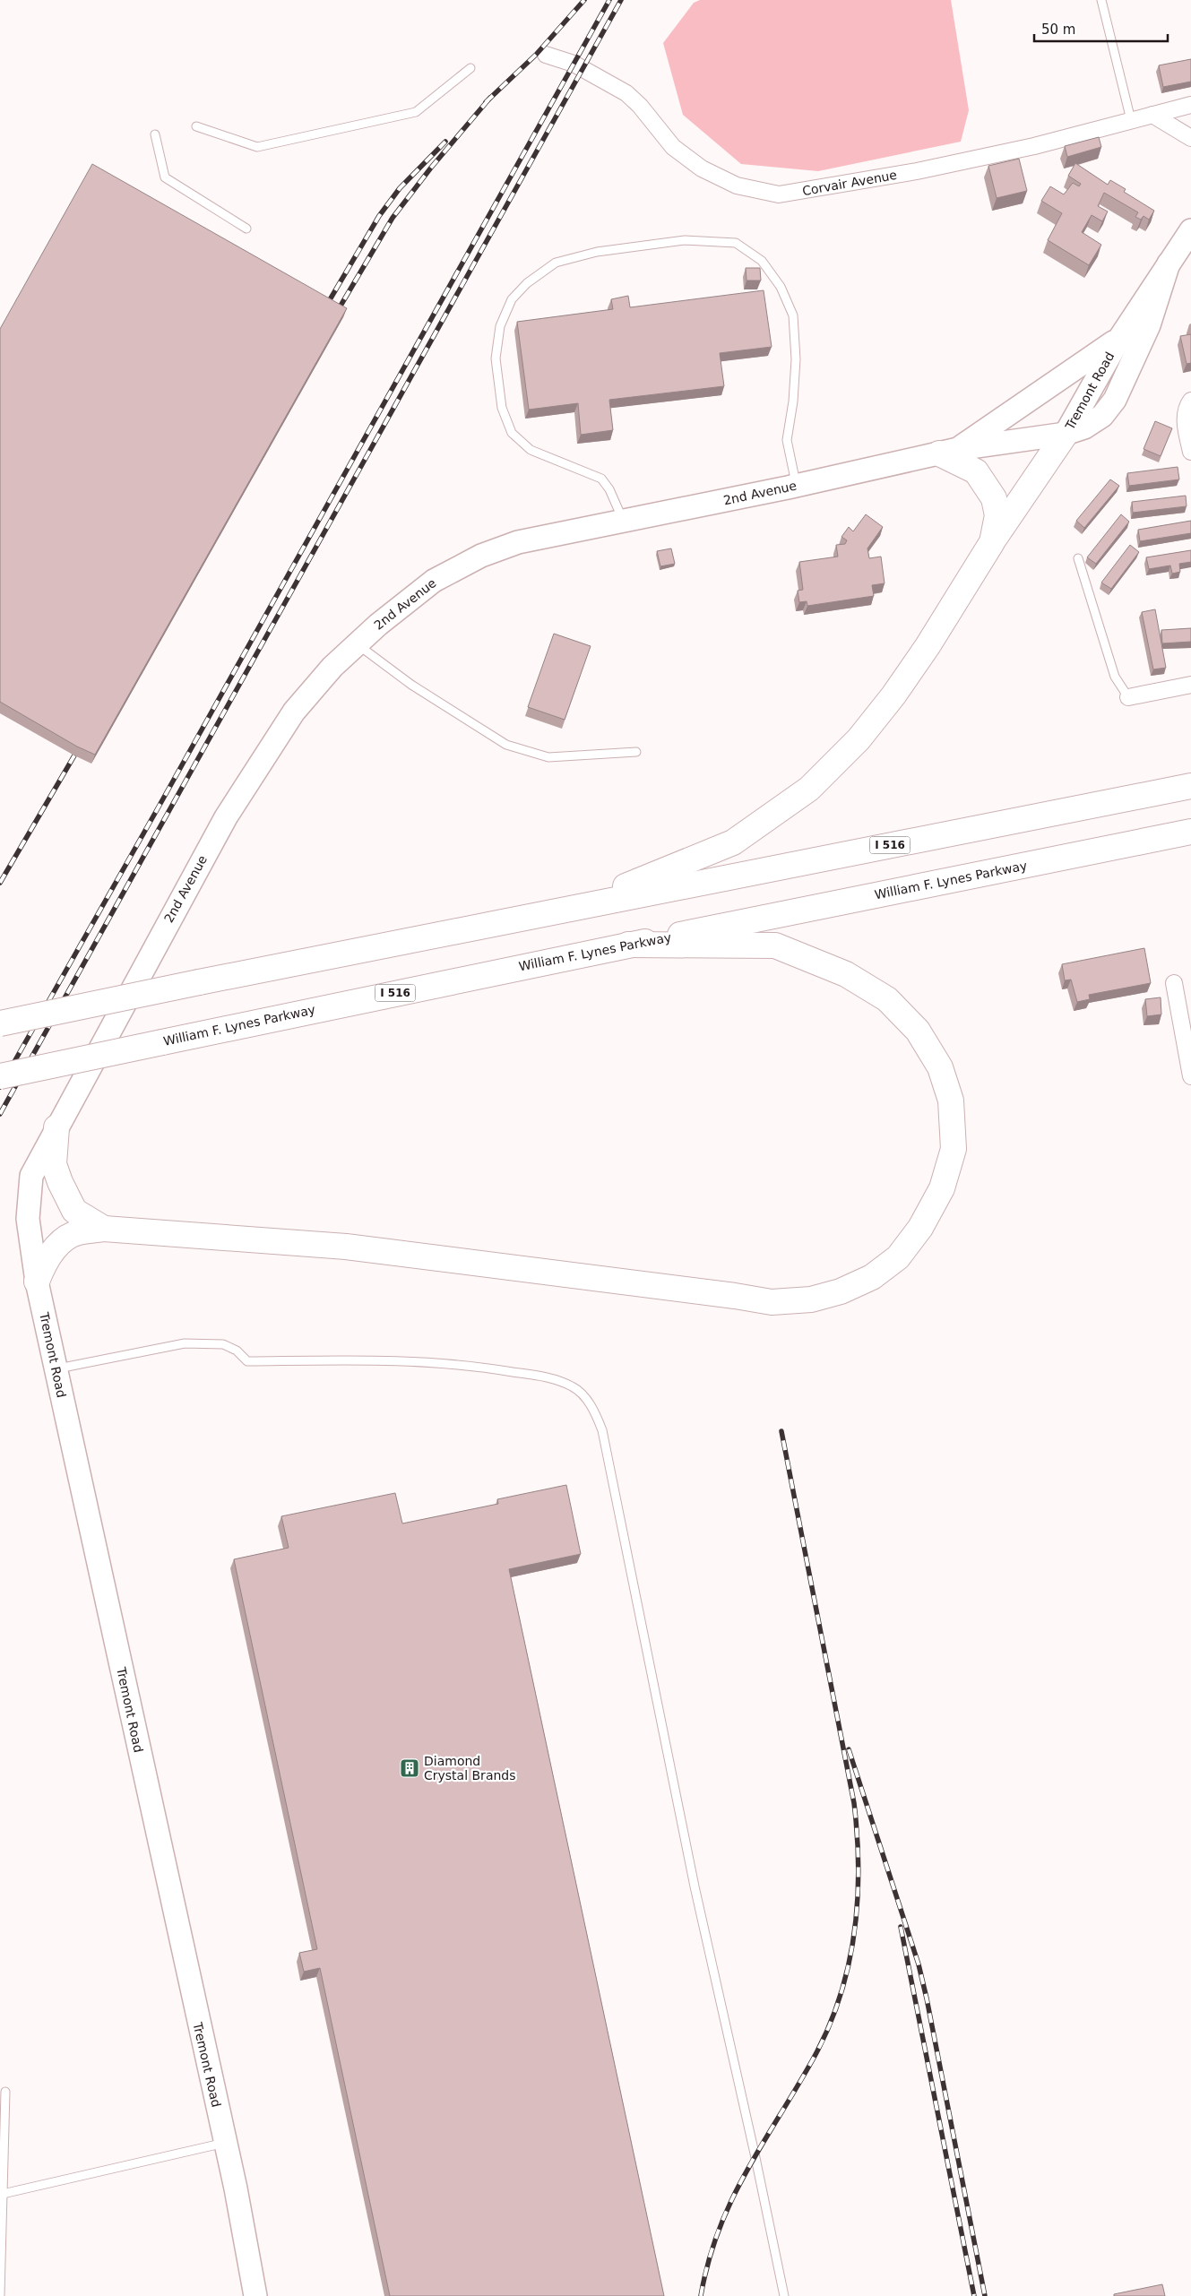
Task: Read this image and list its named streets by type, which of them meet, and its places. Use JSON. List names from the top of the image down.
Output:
{
  "streets": {
    "highway": ["I 516", "William F. Lynes Parkway"],
    "street": ["Corvair Avenue", "Tremont Road", "2nd Avenue"]
  },
  "crossings": [
    ["Tremont Road", "2nd Avenue"]
  ],
  "places": {
    "building": ["Diamond Crystal Brands"]
  },
  "scale_bar": "50 m"
}
